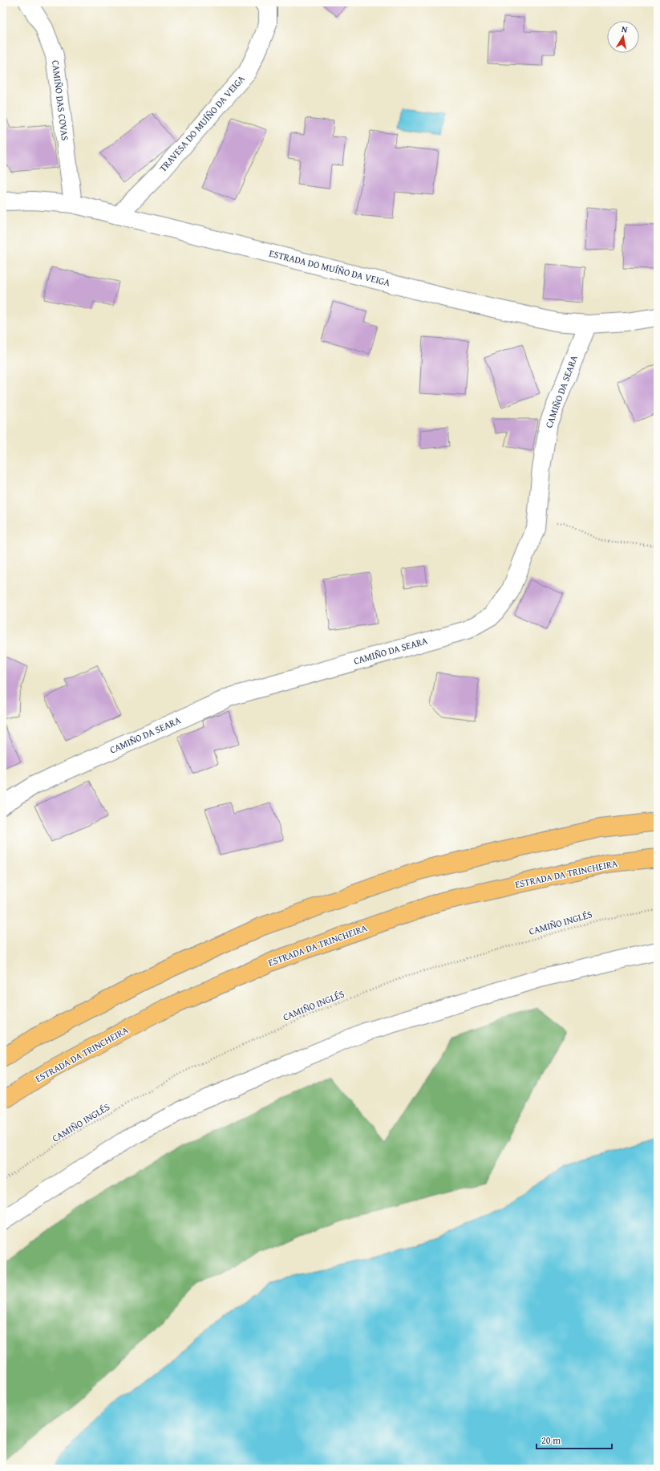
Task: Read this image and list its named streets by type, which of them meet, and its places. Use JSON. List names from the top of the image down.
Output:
{
  "streets": {
    "highway": ["ESTRADA DA TRINCHEIRA"],
    "street": [
      "CAMIÑO DAS COVAS",
      "TRAVESA DO MUÍÑO DA VEIGA",
      "ESTRADA DO MUÍÑO DA VEIGA",
      "CAMIÑO DA SEARA"
    ],
    "path": ["CAMIÑO INGLÉS"]
  },
  "crossings": [
    ["CAMIÑO DAS COVAS", "ESTRADA DO MUÍÑO DA VEIGA"],
    ["TRAVESA DO MUÍÑO DA VEIGA", "ESTRADA DO MUÍÑO DA VEIGA"],
    ["ESTRADA DO MUÍÑO DA VEIGA", "CAMIÑO DA SEARA"]
  ],
  "scale_bar": "20 m",
  "north": "top"
}
